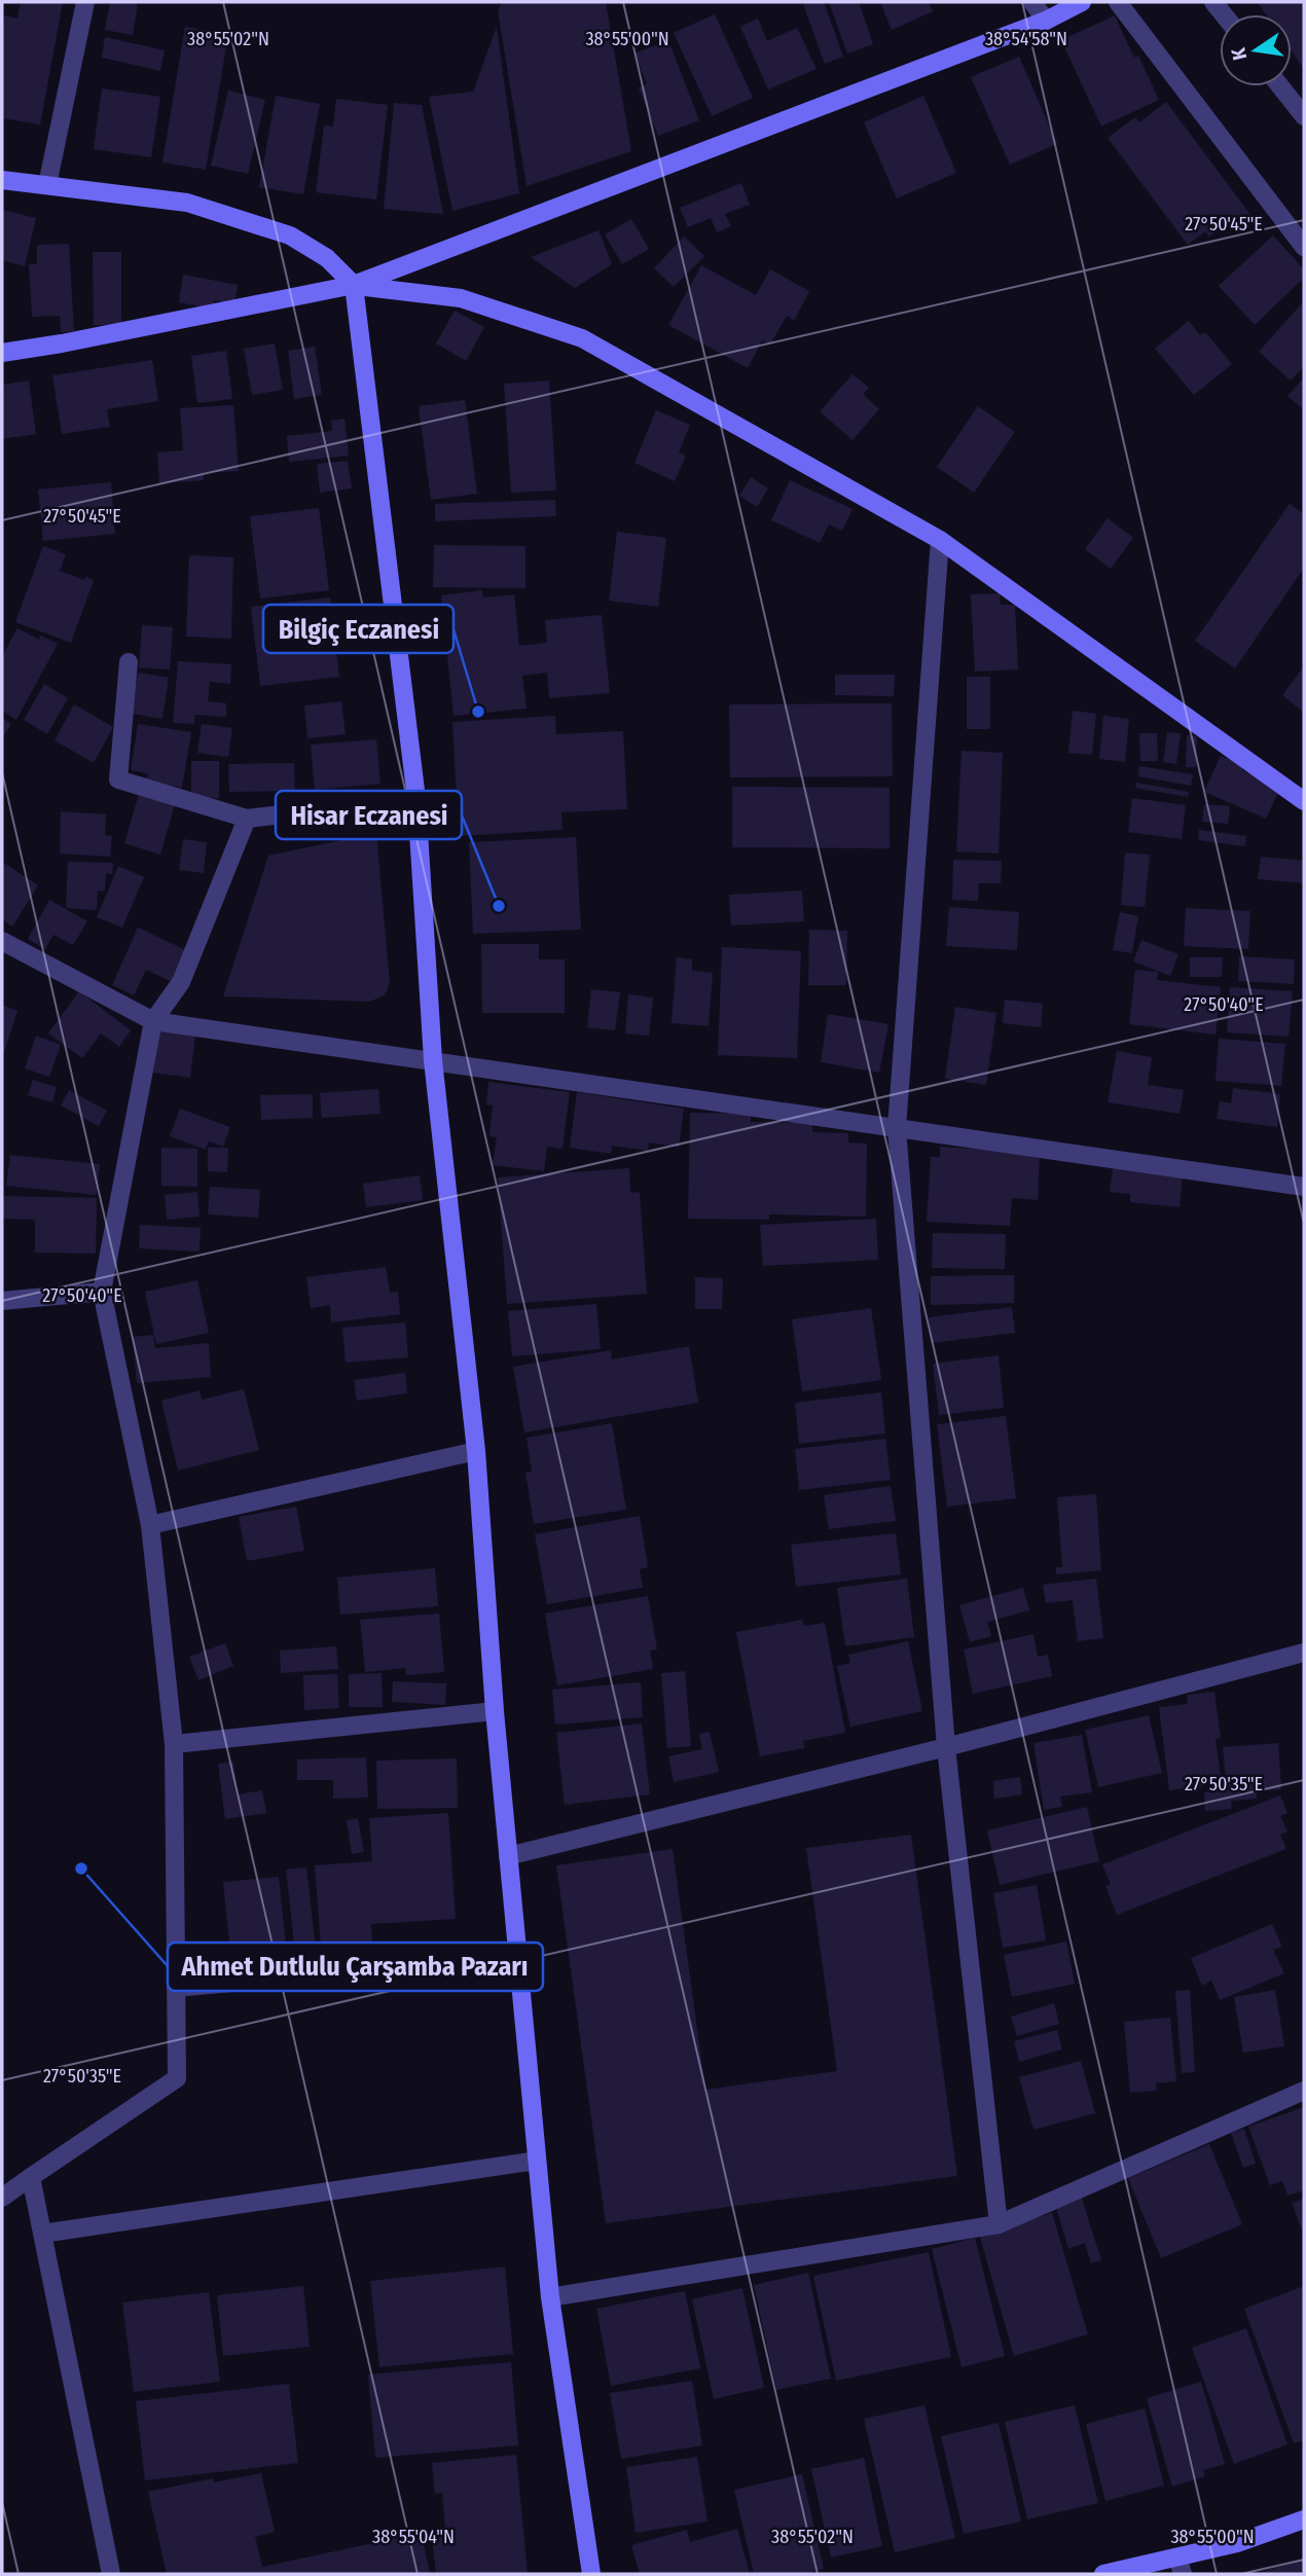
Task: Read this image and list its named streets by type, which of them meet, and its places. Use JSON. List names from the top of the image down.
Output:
{
  "places": ["Bilgiç Eczanesi", "Hisar Eczanesi", "Ahmet Dutlulu Çarşamba Pazarı"],
  "north": "left",
  "coordinates": [
    "38°55'02\"N",
    "38°55'00\"N",
    "38°54'58\"N",
    "27°50'45\"E",
    "27°50'40\"E",
    "27°50'35\"E",
    "38°55'04\"N"
  ]
}
